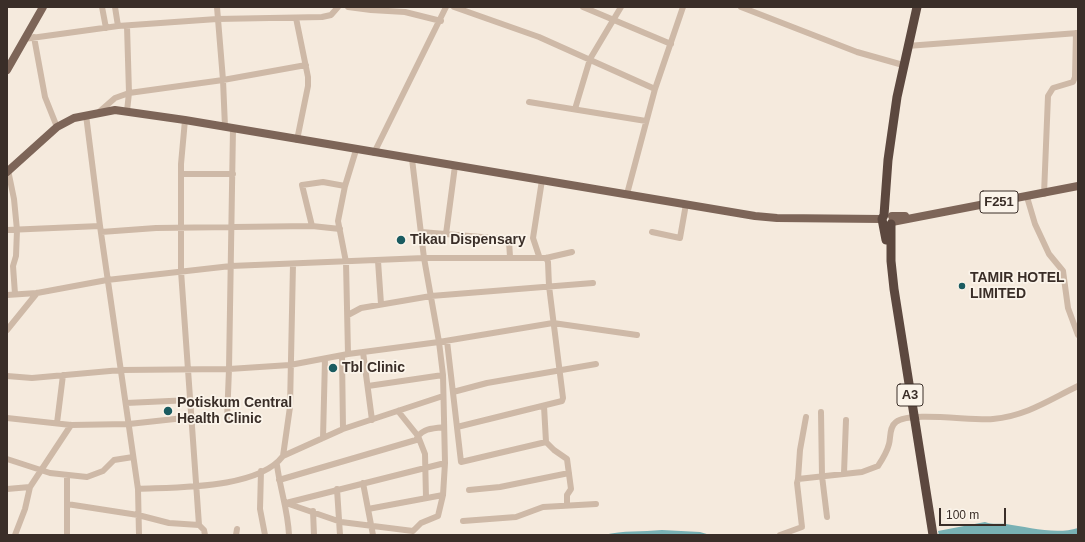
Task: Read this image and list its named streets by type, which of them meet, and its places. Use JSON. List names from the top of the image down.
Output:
{
  "streets": {
    "highway": ["A3"],
    "main road": ["F251"]
  },
  "crossings": [
    ["F251", "A3"]
  ],
  "places": [
    "Tikau Dispensary",
    "TAMIR HOTEL LIMITED",
    "Tbl Clinic",
    "Potiskum Central Health Clinic"
  ],
  "scale_bar": "100 m"
}
